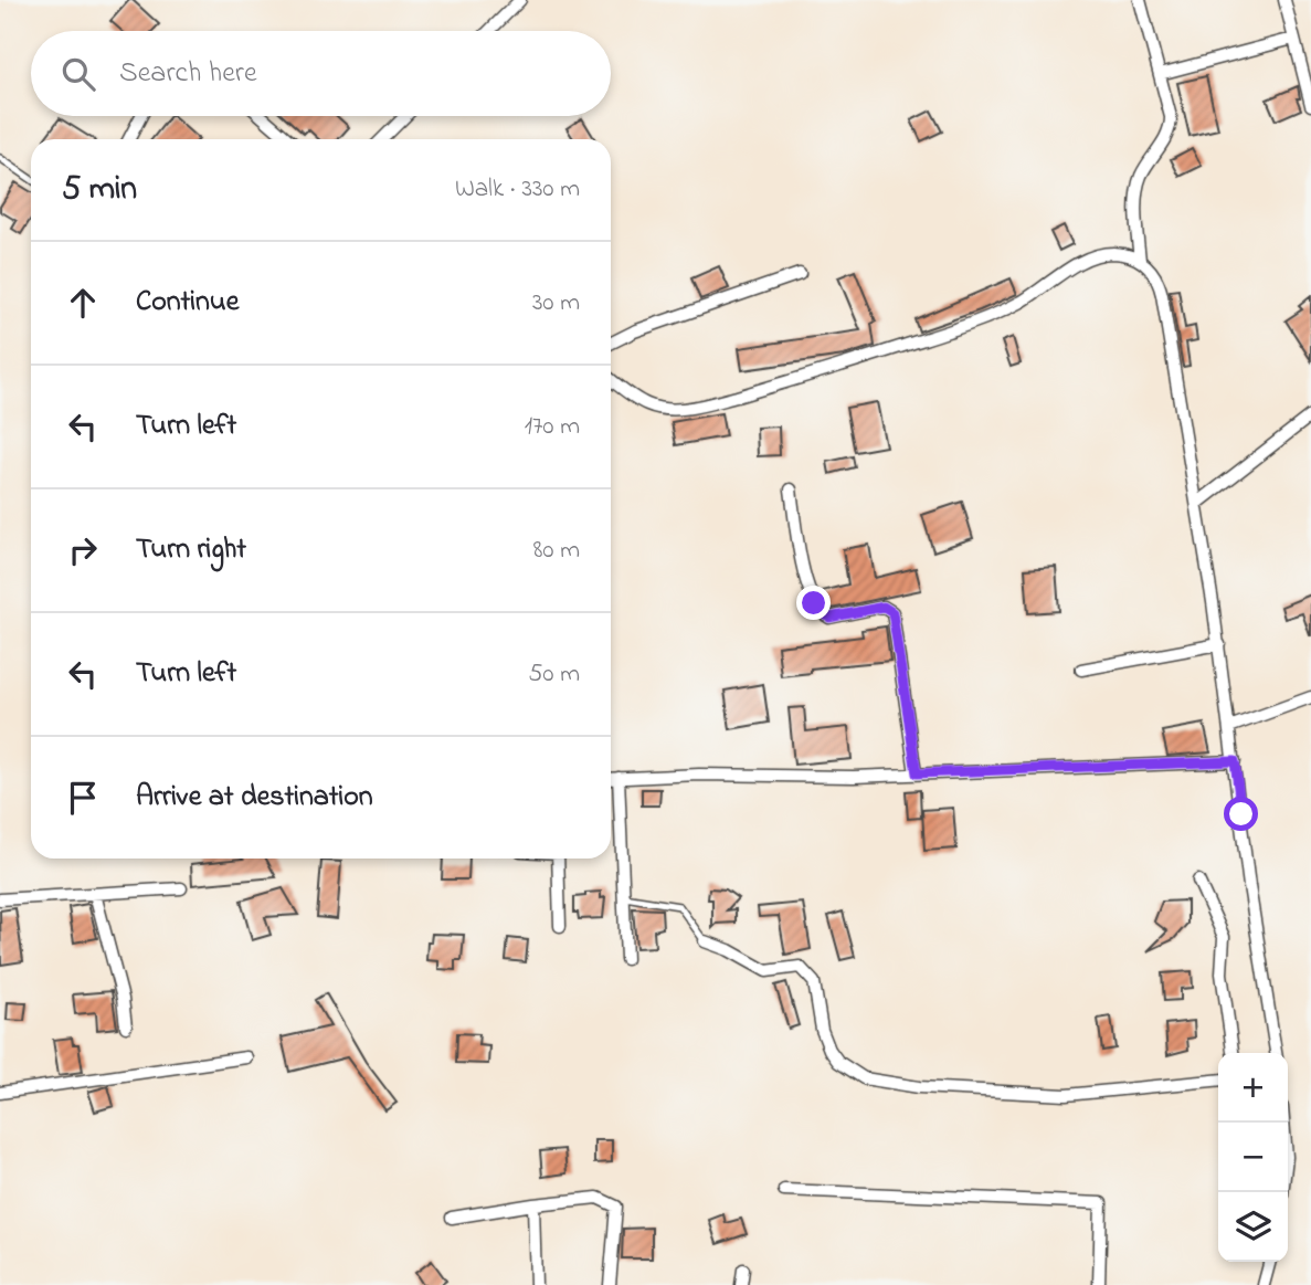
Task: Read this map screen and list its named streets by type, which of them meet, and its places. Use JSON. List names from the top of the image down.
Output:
{
  "page": {
    "search": "Search here",
    "heading": ["5 min", "Walk · 330 m"],
    "list": [
      ["Continue", "30 m"],
      ["Turn left", "170 m"],
      ["Turn right", "80 m"],
      ["Turn left", "50 m"],
      "Arrive at destination"
    ],
    "map_buttons": ["+", "−"]
  }
}
